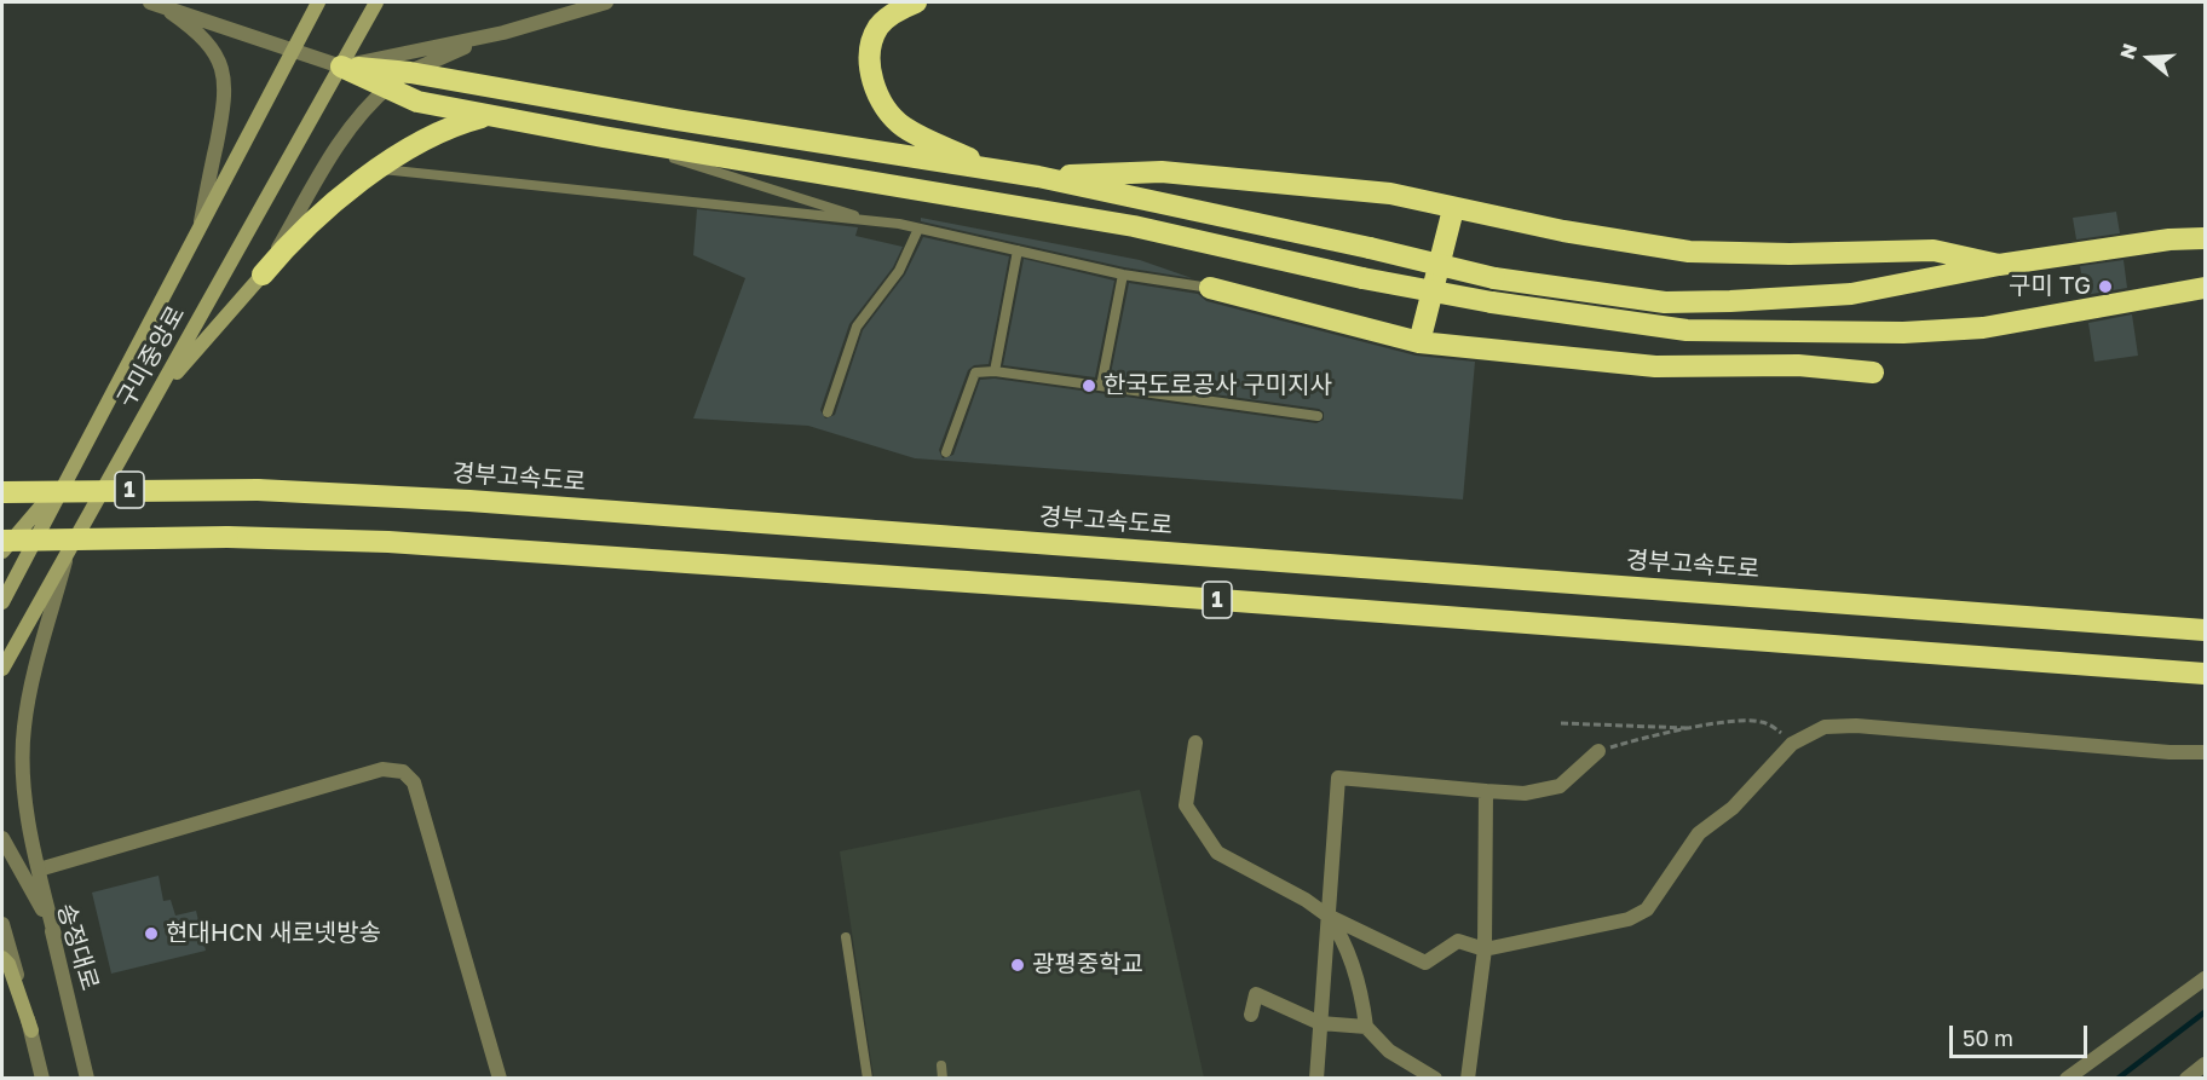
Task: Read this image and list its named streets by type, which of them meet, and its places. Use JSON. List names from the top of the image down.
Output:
{
  "streets": {
    "highway": ["경부고속도로", "1"],
    "main road": ["구미중앙로"],
    "street": ["송정대로"]
  },
  "places": [
    "구미 TG",
    "한국도로공사 구미지사",
    "현대HCN 새로넷방송",
    "광평중학교"
  ],
  "scale_bar": "50 m",
  "north": "left"
}
